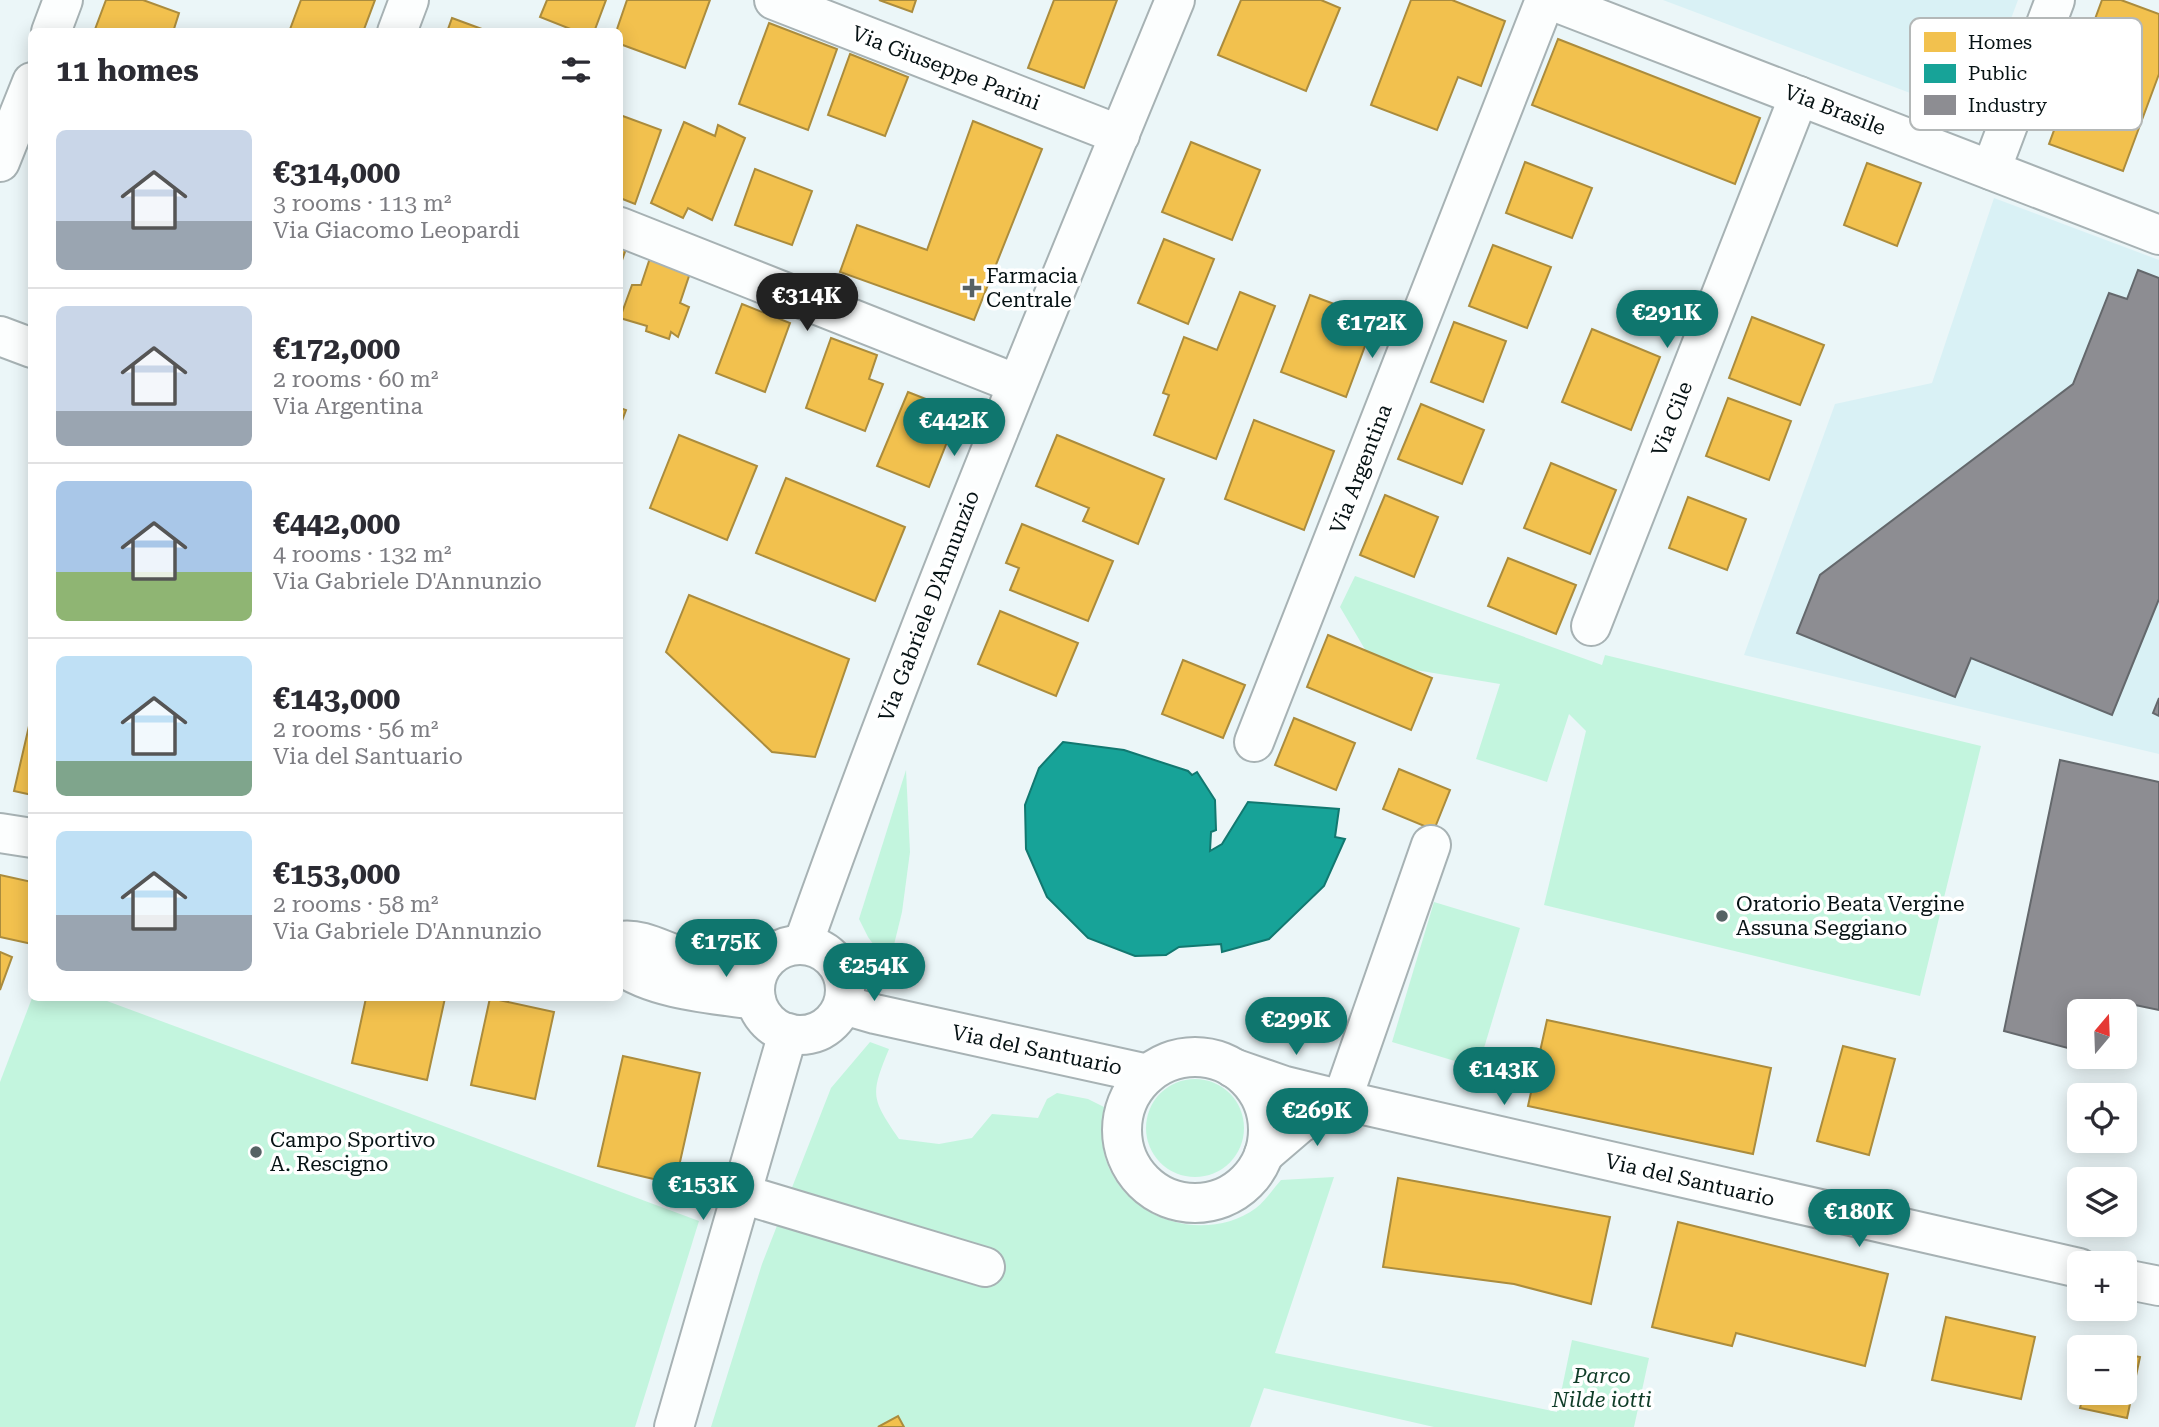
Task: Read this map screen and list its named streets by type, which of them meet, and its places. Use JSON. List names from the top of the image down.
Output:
{
  "streets": {
    "street": [
      "Via Giuseppe Parini",
      "Via Brasile",
      "Via Cile",
      "Via Argentina",
      "Via Gabriele D'Annunzio",
      "Via del Santuario"
    ]
  },
  "crossings": [
    ["Via Giuseppe Parini", "Via Gabriele D'Annunzio"],
    ["Via Brasile", "Via Cile"],
    ["Via Brasile", "Via Argentina"],
    ["Via Gabriele D'Annunzio", "Via del Santuario"]
  ],
  "parks": ["Parco Nilde iotti"],
  "places": {
    "health": ["Farmacia Centrale"],
    "other": ["Oratorio Beata Vergine Assuna Seggiano", "Campo Sportivo A. Rescigno"]
  },
  "legend": ["Homes", "Public", "Industry"],
  "north": "top",
  "page": {
    "heading": "11 homes",
    "list": [
      {
        "name": "€314,000",
        "note": "3 rooms · 113 m² · Via Giacomo Leopardi"
      },
      {
        "name": "€172,000",
        "note": "2 rooms · 60 m² · Via Argentina"
      },
      {
        "name": "€442,000",
        "note": "4 rooms · 132 m² · Via Gabriele D'Annunzio"
      },
      {
        "name": "€143,000",
        "note": "2 rooms · 56 m² · Via del Santuario"
      },
      {
        "name": "€153,000",
        "note": "2 rooms · 58 m² · Via Gabriele D'Annunzio"
      }
    ],
    "price": [
      "€314K",
      "€291K",
      "€172K",
      "€442K",
      "€175K",
      "€254K",
      "€299K",
      "€143K",
      "€269K",
      "€153K",
      "€180K"
    ],
    "map_buttons": ["+", "−"]
  }
}
